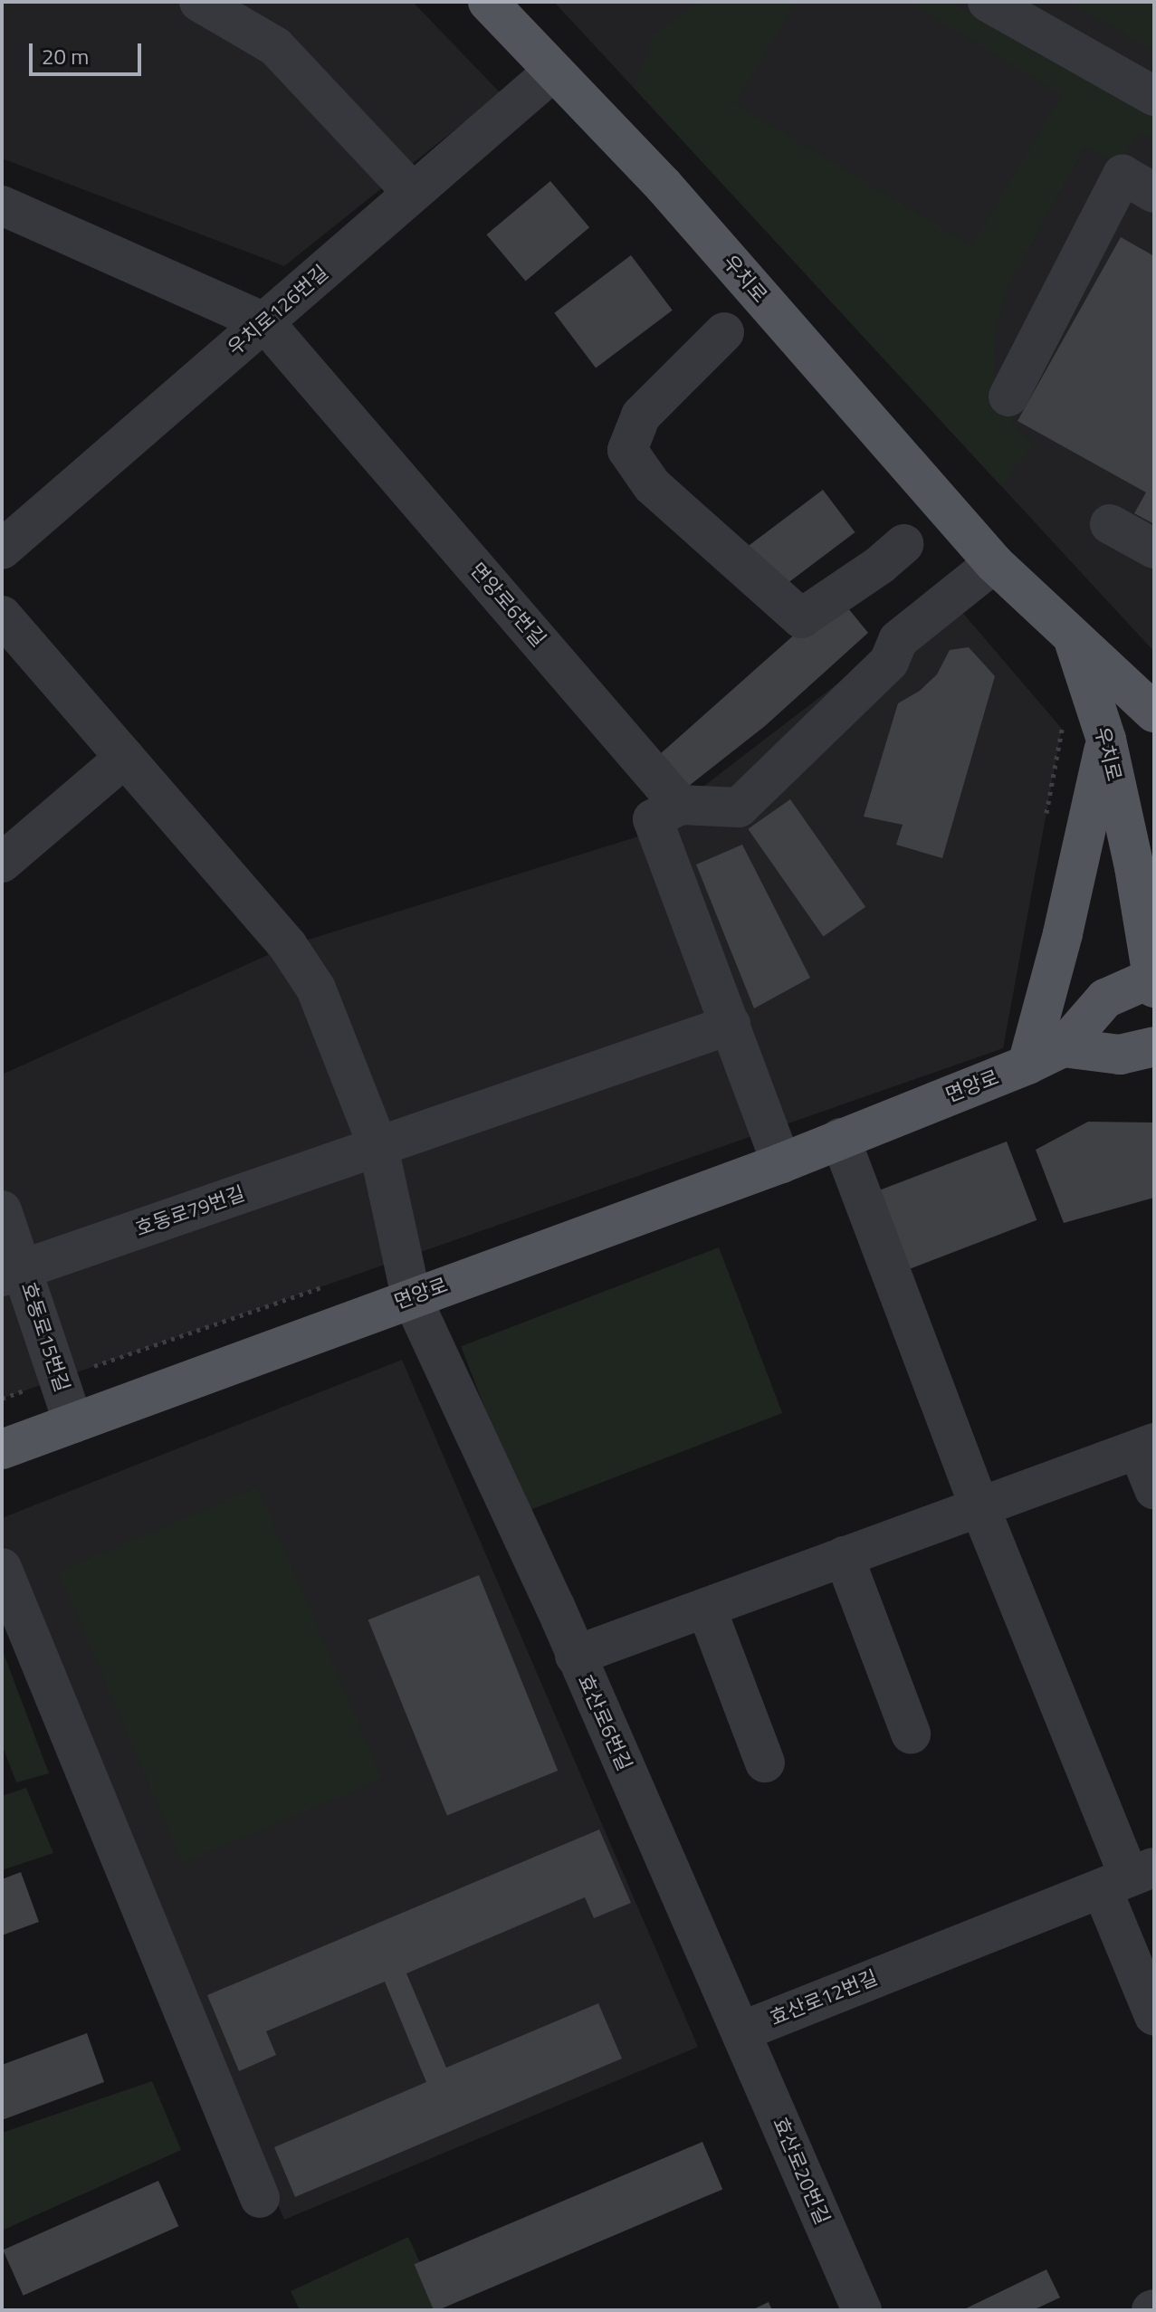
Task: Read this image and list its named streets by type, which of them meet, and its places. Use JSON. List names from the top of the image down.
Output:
{
  "streets": {
    "main road": ["우치로", "면앙로"],
    "lane": [
      "우치로126번길",
      "면앙로6번길",
      "호동로79번길",
      "호동로15번길",
      "효산로6번길",
      "효산로12번길",
      "효산로20번길"
    ]
  },
  "crossings": [
    ["우치로", "우치로126번길"],
    ["우치로", "면앙로"],
    ["우치로126번길", "면앙로6번길"],
    ["면앙로", "호동로15번길"],
    ["호동로79번길", "호동로15번길"],
    ["효산로6번길", "효산로12번길"],
    ["효산로6번길", "효산로20번길"],
    ["효산로12번길", "효산로20번길"]
  ],
  "scale_bar": "20 m"
}
